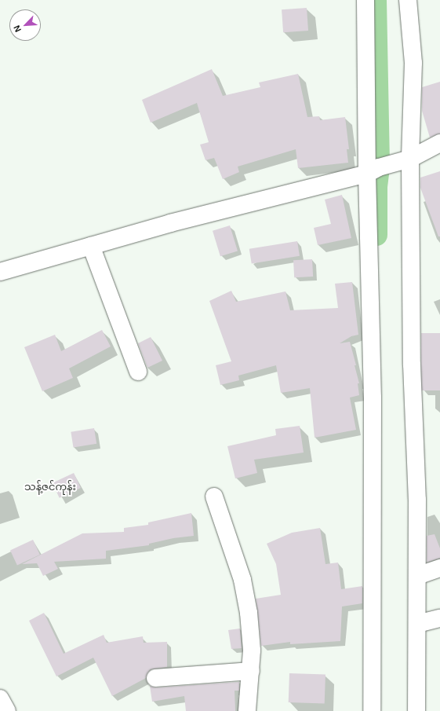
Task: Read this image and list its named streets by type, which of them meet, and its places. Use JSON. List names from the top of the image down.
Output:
{
  "districts": ["သန့်ဇင်ကုန်း"],
  "north": "bottom left"
}
